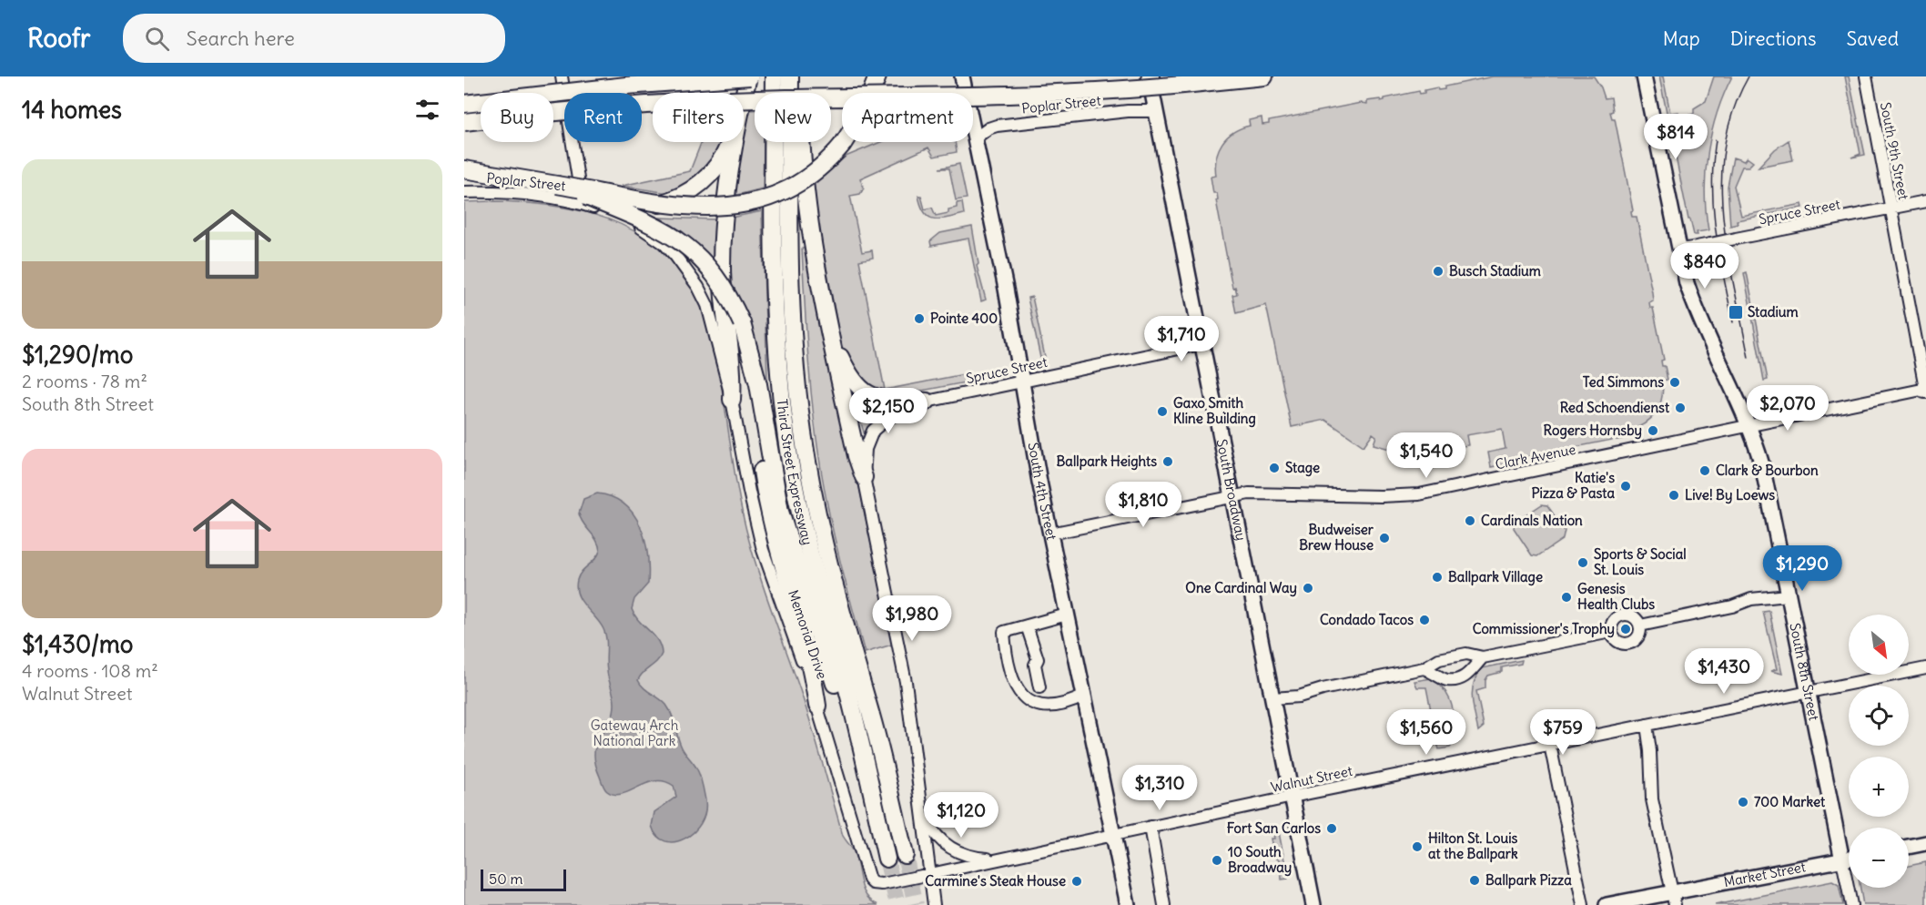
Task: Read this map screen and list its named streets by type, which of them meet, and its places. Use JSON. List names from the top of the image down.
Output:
{
  "streets": {
    "highway": ["Third Street Expressway"],
    "main road": [
      "South Broadway",
      "South 4th Street",
      "South 8th Street",
      "Market Street"
    ],
    "street": [
      "Poplar Street",
      "South 9th Street",
      "Spruce Street",
      "Clark Avenue",
      "Memorial Drive",
      "Walnut Street"
    ]
  },
  "crossings": [
    ["Poplar Street", "South Broadway"],
    ["Poplar Street", "South 4th Street"],
    ["Poplar Street", "Memorial Drive"],
    ["South 9th Street", "Spruce Street"],
    ["South 9th Street", "Clark Avenue"],
    ["Spruce Street", "South Broadway"],
    ["Spruce Street", "South 4th Street"],
    ["Spruce Street", "South 8th Street"],
    ["Clark Avenue", "South Broadway"],
    ["Clark Avenue", "South 4th Street"],
    ["Clark Avenue", "South 8th Street"],
    ["South Broadway", "Walnut Street"],
    ["South 4th Street", "Walnut Street"],
    ["Memorial Drive", "Walnut Street"],
    ["South 8th Street", "Walnut Street"],
    ["South 8th Street", "Market Street"]
  ],
  "parks": ["Gateway Arch National Park"],
  "places": {
    "other": [
      "Busch Stadium",
      "Pointe 400",
      "Ted Simmons",
      "Red Schoendienst",
      "Gaxo Smith Kline Building",
      "Rogers Hornsby",
      "Ballpark Heights",
      "Stage",
      "Clark & Bourbon",
      "Katie's Pizza & Pasta",
      "Live! By Loews",
      "Cardinals Nation",
      "Budweiser Brew House",
      "Sports & Social St. Louis",
      "Ballpark Village",
      "One Cardinal Way",
      "Genesis Health Clubs",
      "Condado Tacos",
      "Commissioner's Trophy",
      "700 Market",
      "Fort San Carlos",
      "Hilton St. Louis at the Ballpark",
      "10 South Broadway",
      "Ballpark Pizza",
      "Carmine's Steak House"
    ],
    "transit": ["Stadium"]
  },
  "scale_bar": "50 m",
  "north": "bottom right",
  "page": {
    "header": "Roofr",
    "search": "Search here",
    "nav": ["Map", "Directions", "Saved"],
    "heading": "14 homes",
    "chip": [
      "Buy",
      "Rent",
      "Filters",
      "New",
      "Apartment"
    ],
    "price": [
      "$814",
      "$840",
      "$1,710",
      "$2,070",
      "$2,150",
      "$1,540",
      "$1,810",
      "$1,290",
      "$1,980",
      "$1,430",
      "$1,560",
      "$759",
      "$1,310",
      "$1,120"
    ],
    "list": [
      {
        "name": "$1,290/mo",
        "note": "2 rooms · 78 m² · South 8th Street"
      },
      {
        "name": "$1,430/mo",
        "note": "4 rooms · 108 m² · Walnut Street"
      }
    ],
    "map_buttons": ["+", "−"],
    "scale": "50 m"
  }
}
